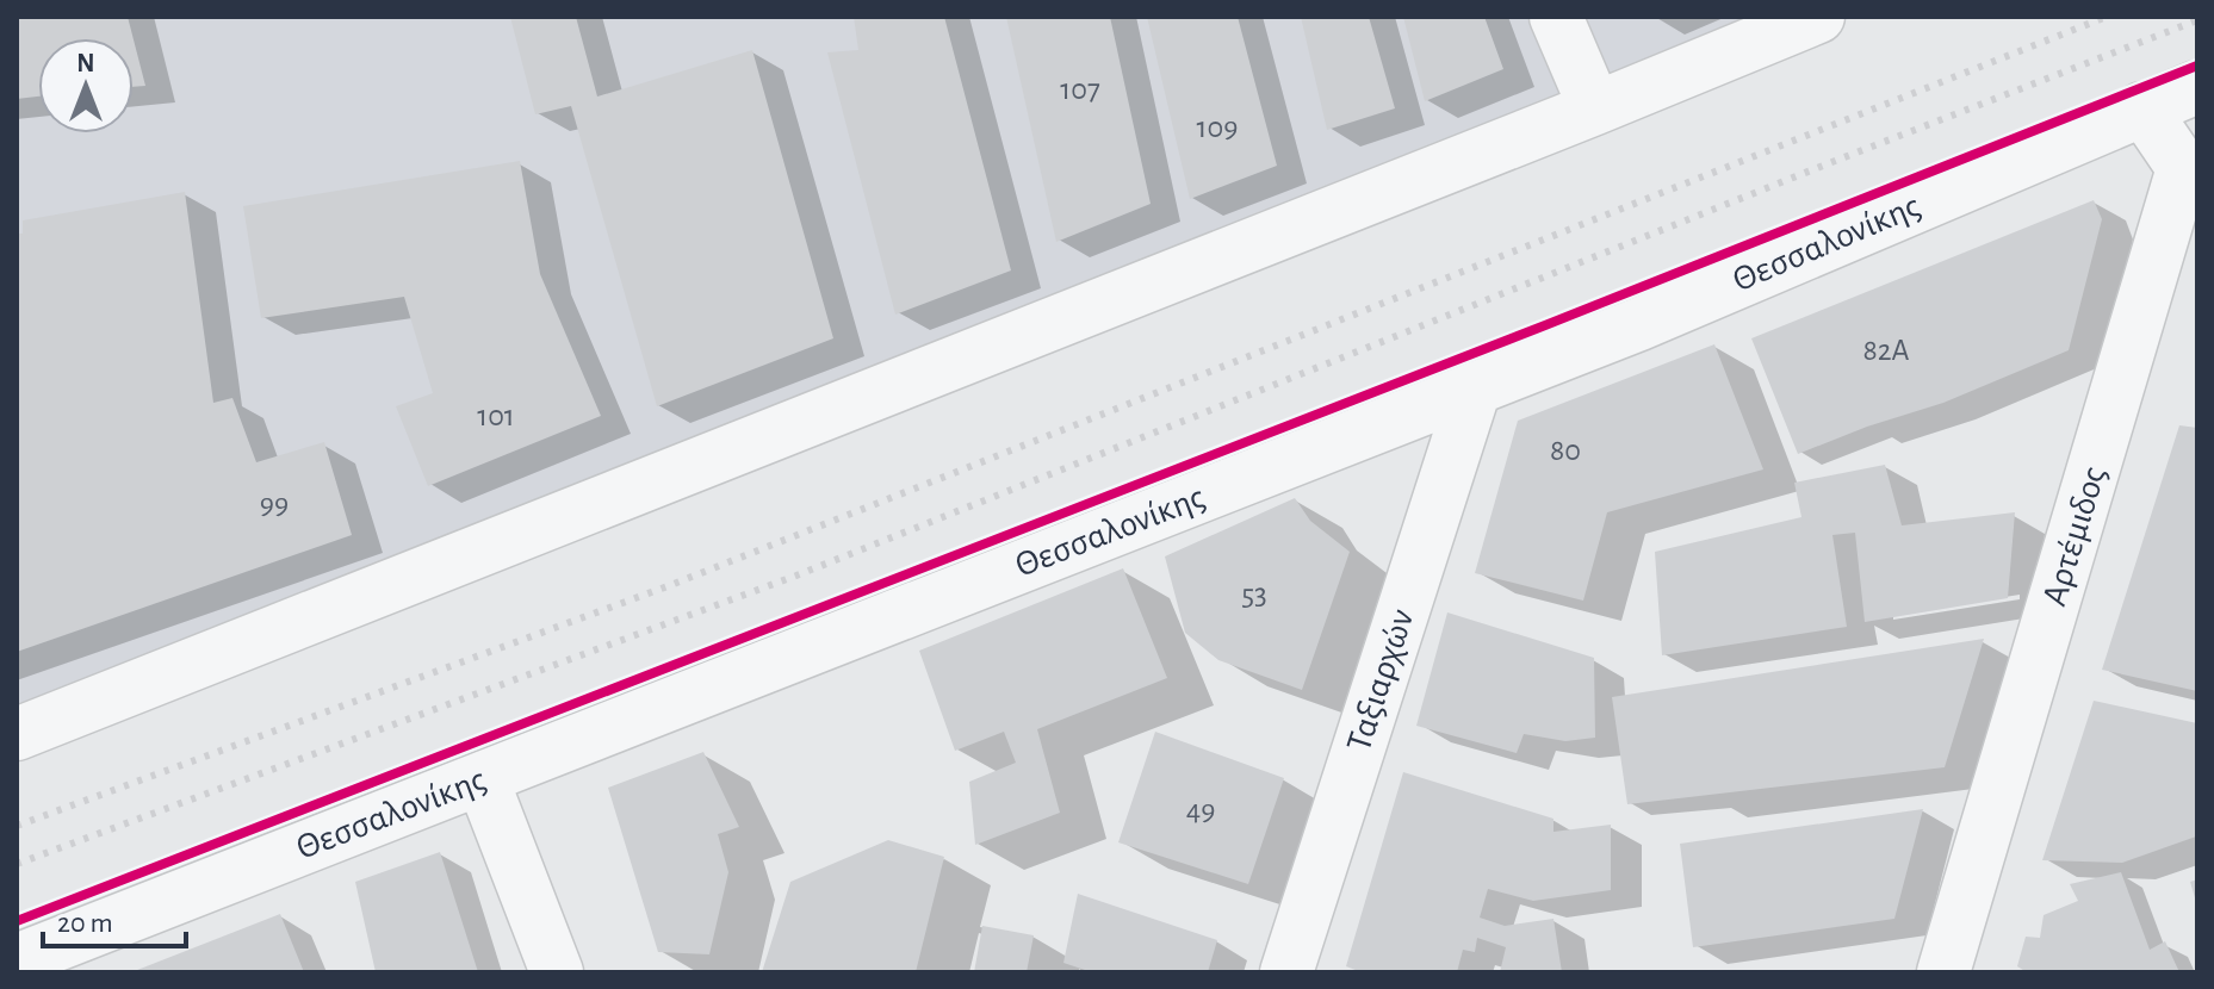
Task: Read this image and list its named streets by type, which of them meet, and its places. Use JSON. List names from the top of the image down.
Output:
{
  "streets": {
    "street": ["Θεσσαλονίκης", "Αρτέμιδος", "Ταξιαρχών"]
  },
  "crossings": [
    ["Θεσσαλονίκης", "Αρτέμιδος"],
    ["Θεσσαλονίκης", "Ταξιαρχών"]
  ],
  "house_numbers": [
    "107",
    "109",
    "82Α",
    "101",
    "80",
    "99",
    "53",
    "49"
  ],
  "scale_bar": "20 m",
  "north": "top"
}
